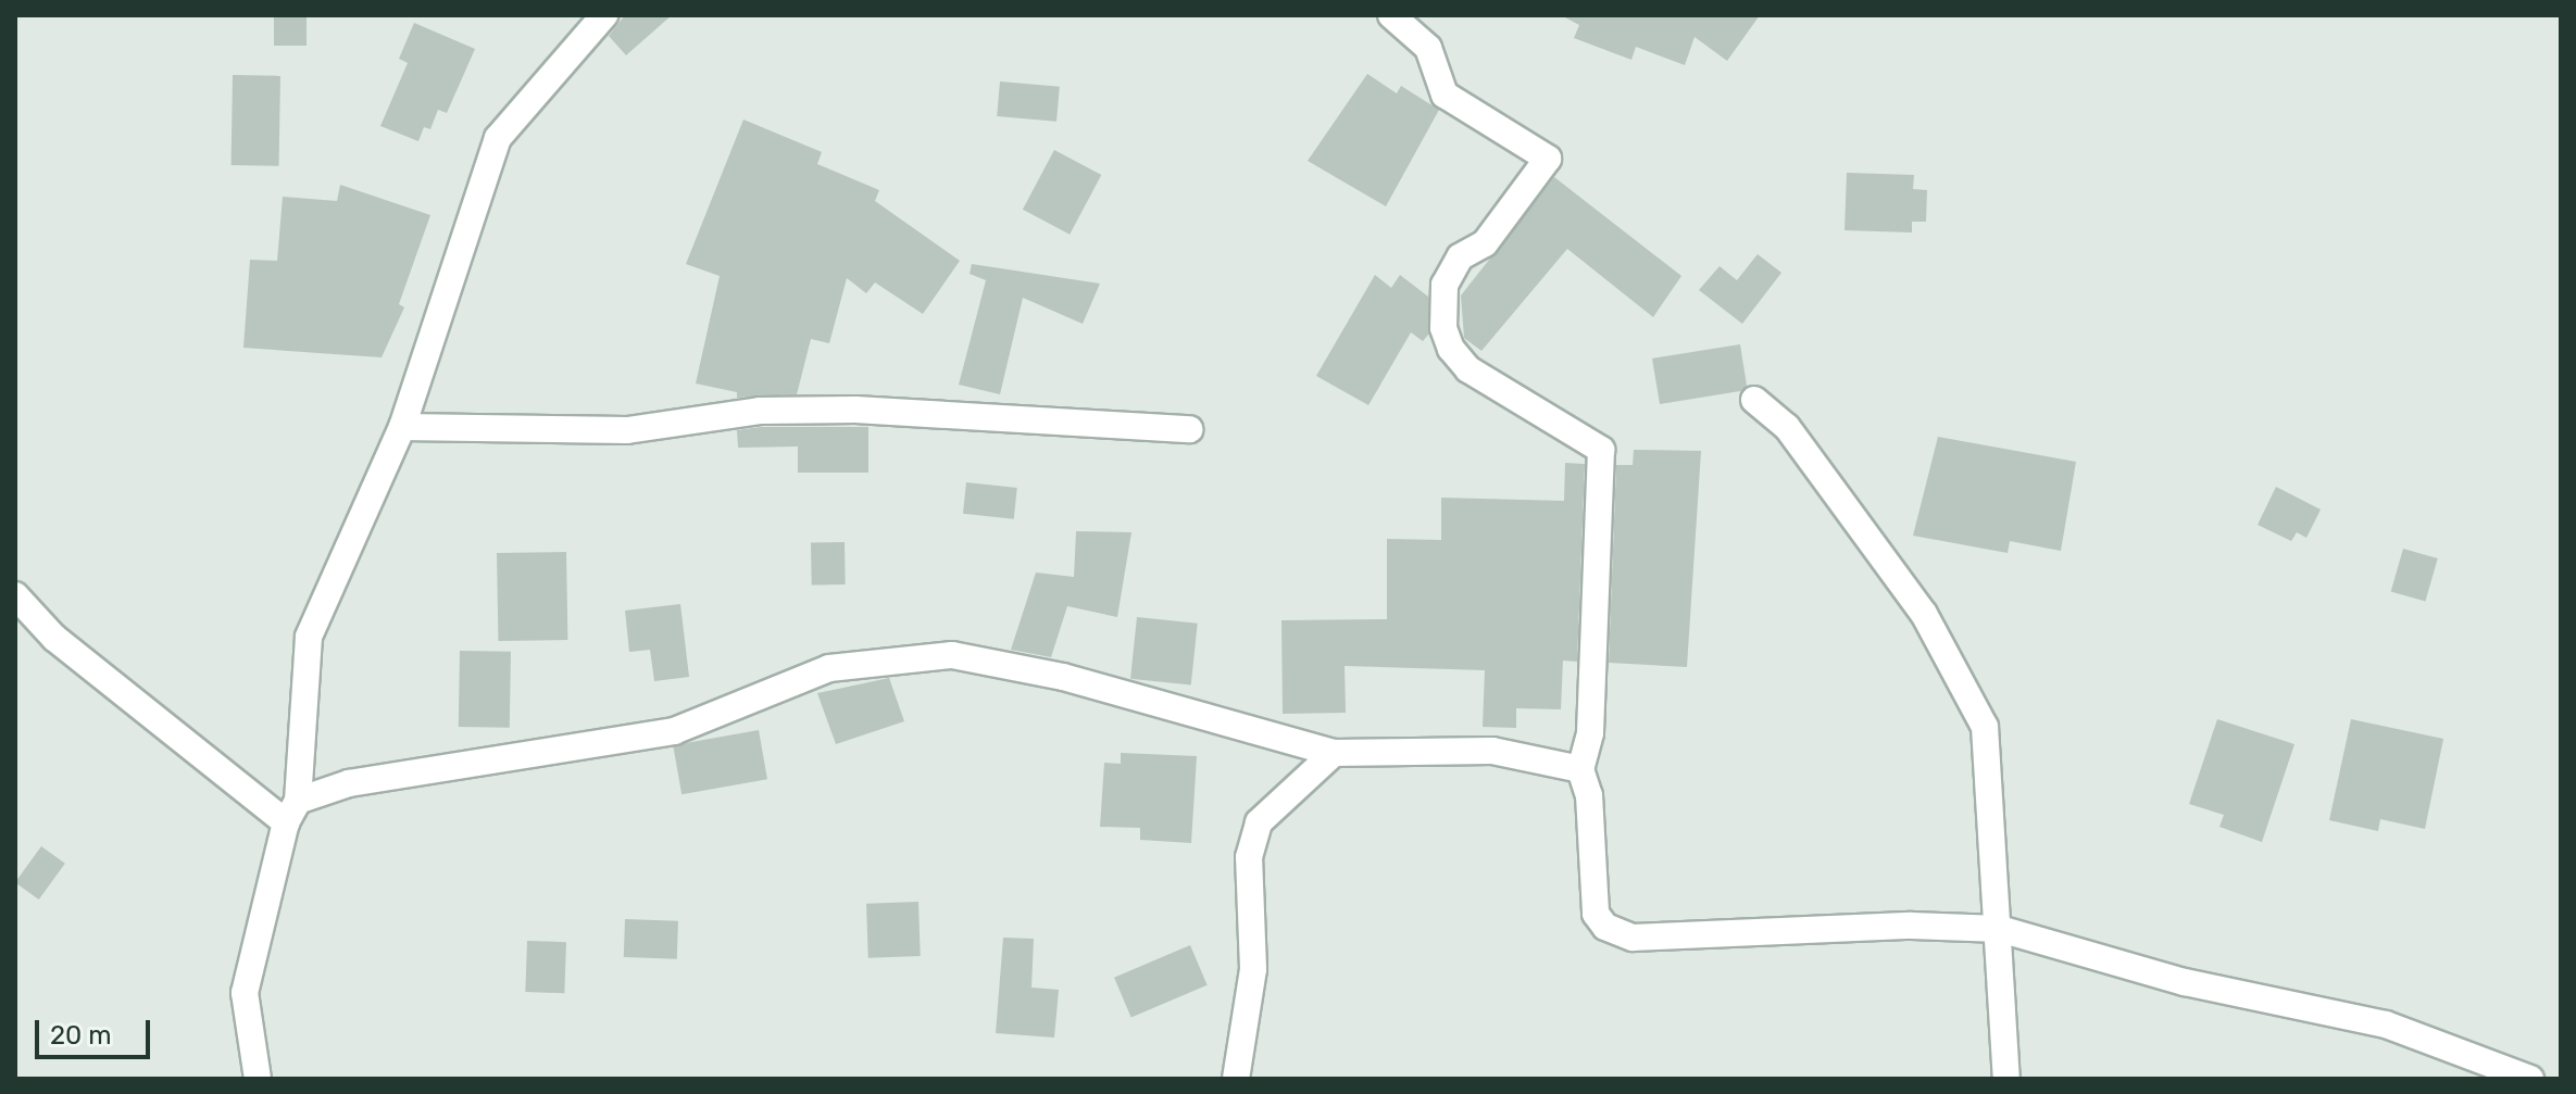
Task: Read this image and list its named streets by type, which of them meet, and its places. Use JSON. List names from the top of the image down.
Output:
{
  "scale_bar": "20 m"
}
